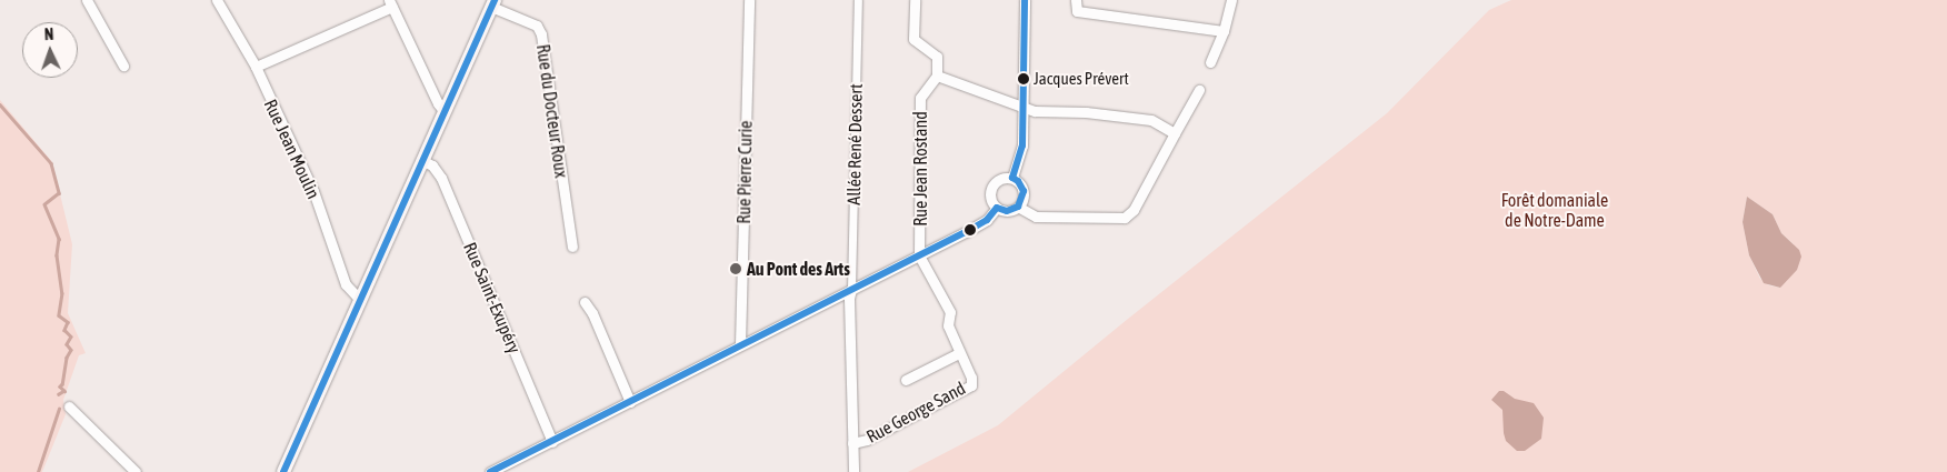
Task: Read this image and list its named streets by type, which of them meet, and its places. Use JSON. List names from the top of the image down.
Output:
{
  "streets": {
    "street": [
      "Rue du Docteur Roux",
      "Allée René Dessert",
      "Rue Jean Moulin",
      "Rue Jean Rostand",
      "Rue Pierre Curie",
      "Rue Saint-Exupéry",
      "Rue George Sand"
    ]
  },
  "crossings": [
    ["Rue Jean Rostand", "Rue George Sand"]
  ],
  "parks": ["Forêt domaniale de Notre-Dame"],
  "places": ["Jacques Prévert", "Au Pont des Arts"],
  "north": "top"
}
